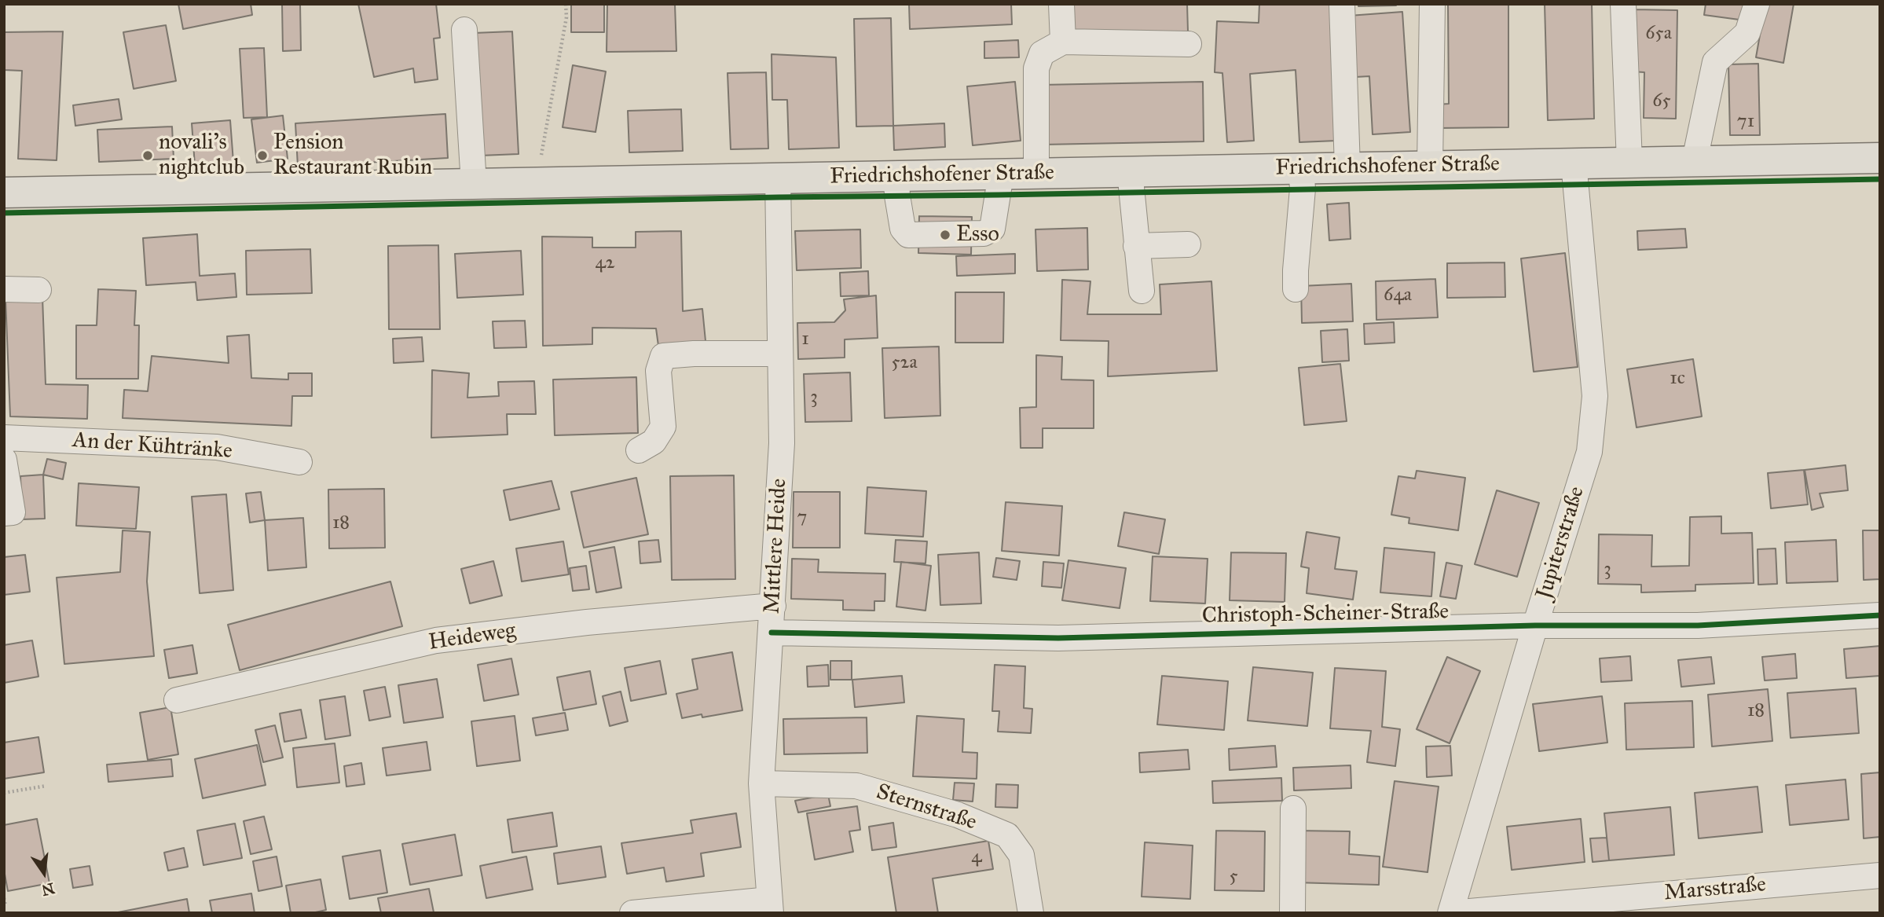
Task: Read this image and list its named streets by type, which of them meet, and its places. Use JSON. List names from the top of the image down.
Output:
{
  "streets": {
    "main road": ["Friedrichshofener Straße"],
    "street": [
      "An der Kühtränke",
      "Jupiterstraße",
      "Mittlere Heide",
      "Christoph-Scheiner-Straße",
      "Heideweg",
      "Sternstraße",
      "Marsstraße"
    ]
  },
  "crossings": [
    ["Friedrichshofener Straße", "Jupiterstraße"],
    ["Friedrichshofener Straße", "Mittlere Heide"],
    ["Jupiterstraße", "Christoph-Scheiner-Straße"],
    ["Jupiterstraße", "Marsstraße"],
    ["Mittlere Heide", "Christoph-Scheiner-Straße"],
    ["Mittlere Heide", "Heideweg"],
    ["Mittlere Heide", "Sternstraße"]
  ],
  "places": ["novali's nightclub", "Pension Restaurant Rubin", "Esso"],
  "house_numbers": [
    "65a",
    "65",
    "71",
    "42",
    "64a",
    "1",
    "52a",
    "1c",
    "3",
    "7",
    "18",
    "3",
    "18",
    "4",
    "5"
  ],
  "north": "bottom"
}
